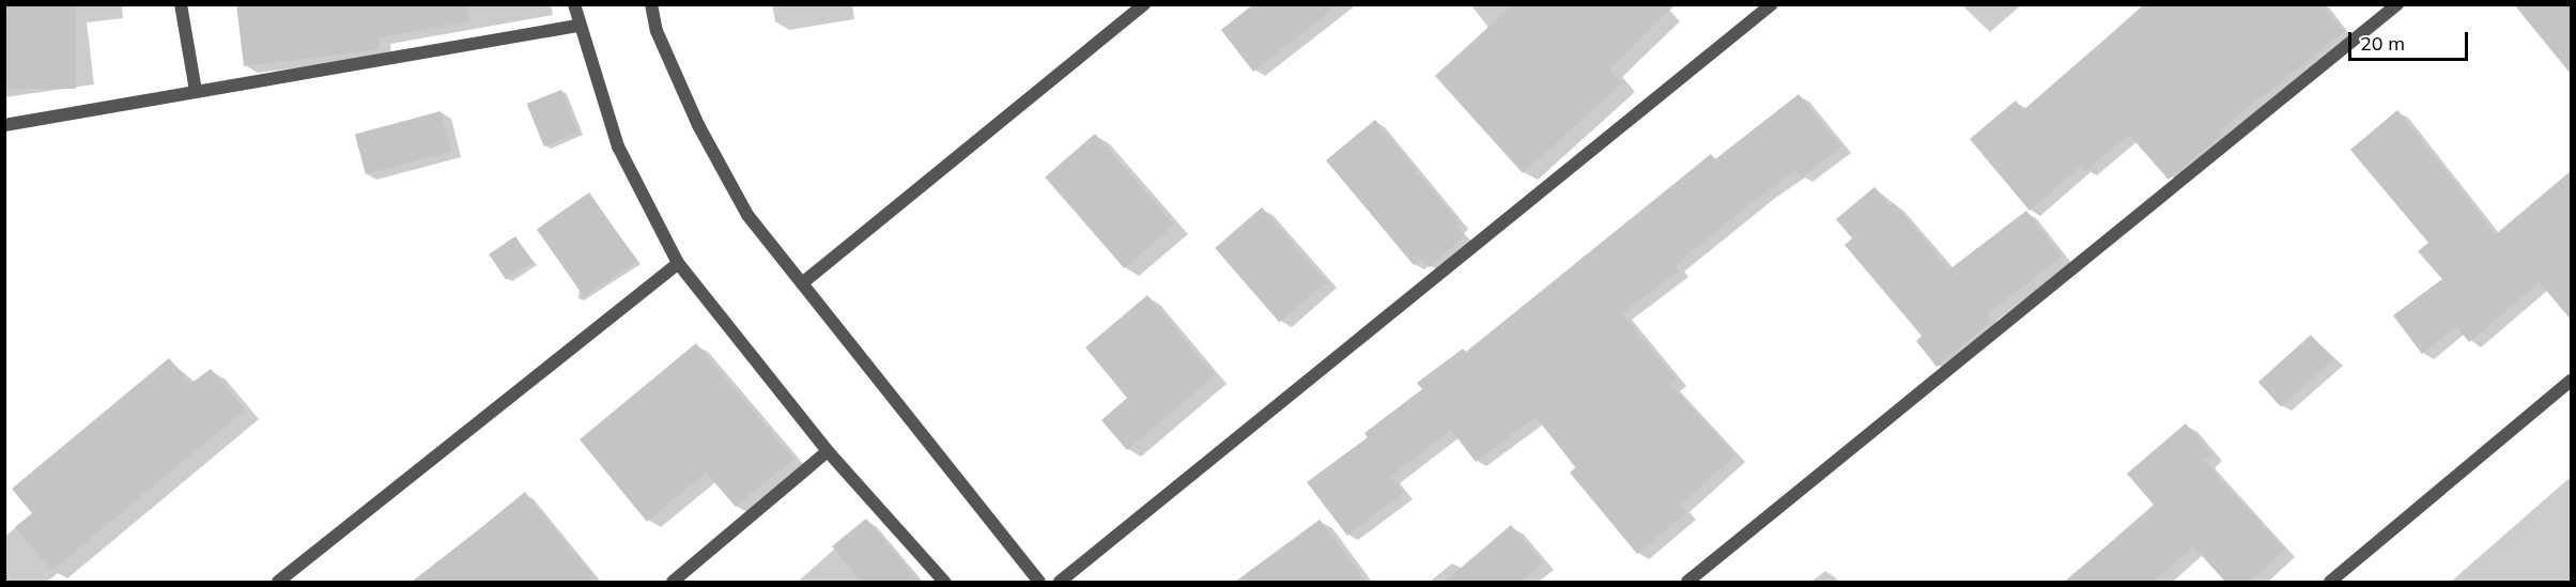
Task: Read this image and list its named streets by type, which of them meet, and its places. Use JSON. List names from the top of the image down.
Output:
{
  "scale_bar": "20 m"
}
